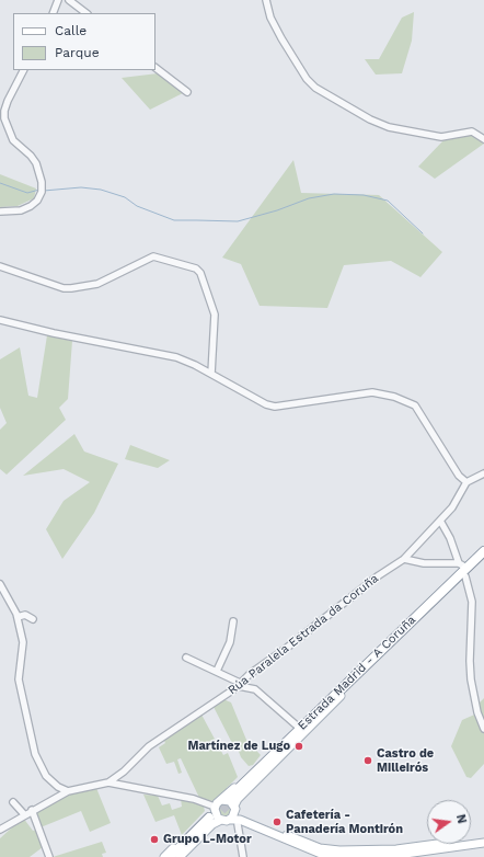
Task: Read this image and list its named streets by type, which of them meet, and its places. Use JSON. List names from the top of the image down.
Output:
{
  "streets": {
    "highway": ["Estrada Madrid - A Coruña"],
    "street": ["Rúa Paralela Estrada da Coruña"]
  },
  "places": [
    "Martínez de Lugo",
    "Castro de Milleirós",
    "Cafetería - Panadería Montirón",
    "Grupo L-Motor"
  ],
  "legend": ["Calle", "Parque"],
  "north": "right"
}
